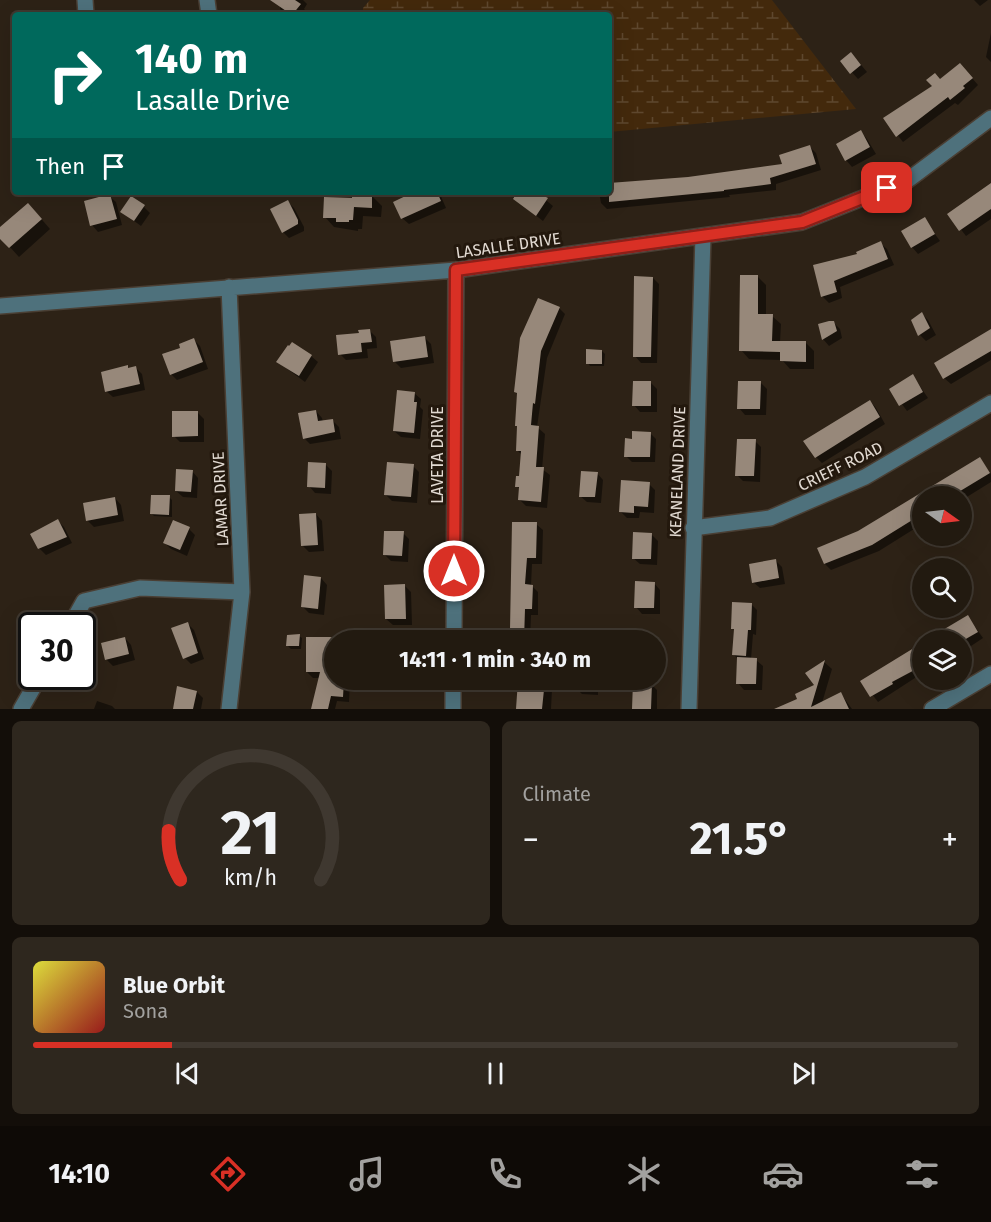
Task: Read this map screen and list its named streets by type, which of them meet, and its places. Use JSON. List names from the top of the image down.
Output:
{
  "streets": {
    "street": [
      "LASALLE DRIVE",
      "LAVETA DRIVE",
      "CRIEFF ROAD",
      "KEANELAND DRIVE",
      "LAMAR DRIVE"
    ]
  },
  "crossings": [
    ["LASALLE DRIVE", "LAVETA DRIVE"],
    ["LASALLE DRIVE", "KEANELAND DRIVE"],
    ["LASALLE DRIVE", "LAMAR DRIVE"],
    ["CRIEFF ROAD", "KEANELAND DRIVE"]
  ],
  "north": "right",
  "page": {
    "turn": ["140 m", "Lasalle Drive"],
    "then": "Then",
    "limit": "30",
    "trip": "14:11 · 1 min · 340 m",
    "tile": "Climate",
    "heat": ["−", "21.5°", "+"],
    "song": ["Blue Orbit", "Sona"],
    "tabs": "14:10",
    "gauge": ["21", "km/h"]
  }
}
